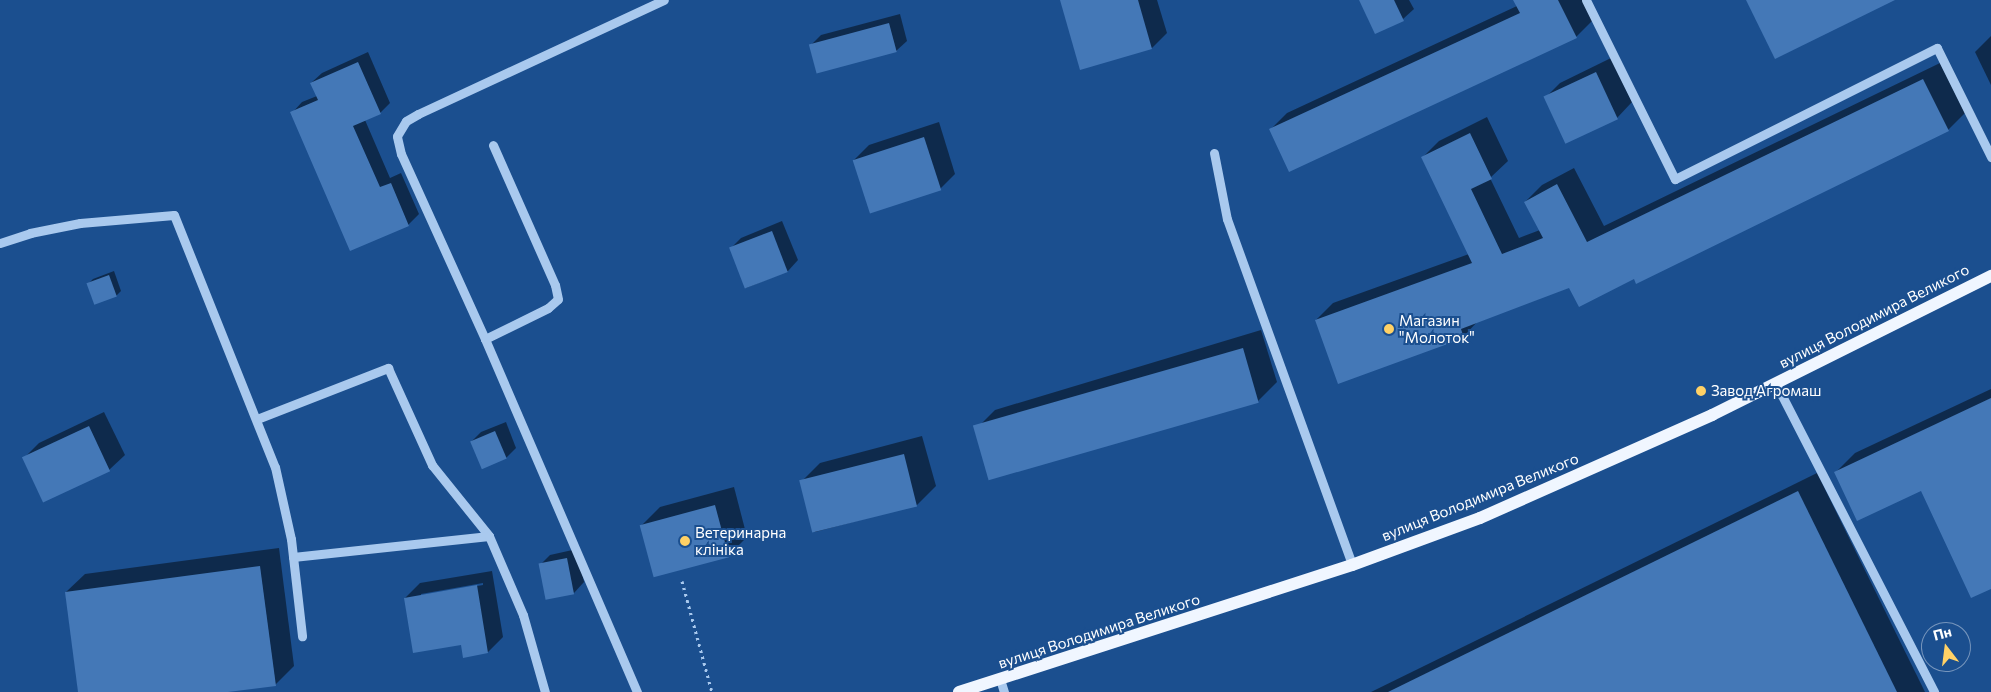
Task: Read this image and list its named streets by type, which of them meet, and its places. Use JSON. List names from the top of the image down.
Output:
{
  "streets": {
    "main road": ["вулиця Володимира Великого"]
  },
  "places": ["Магазин \"Молоток\"", "Завод Агромаш", "Ветеринарна клініка"],
  "north": "top"
}
